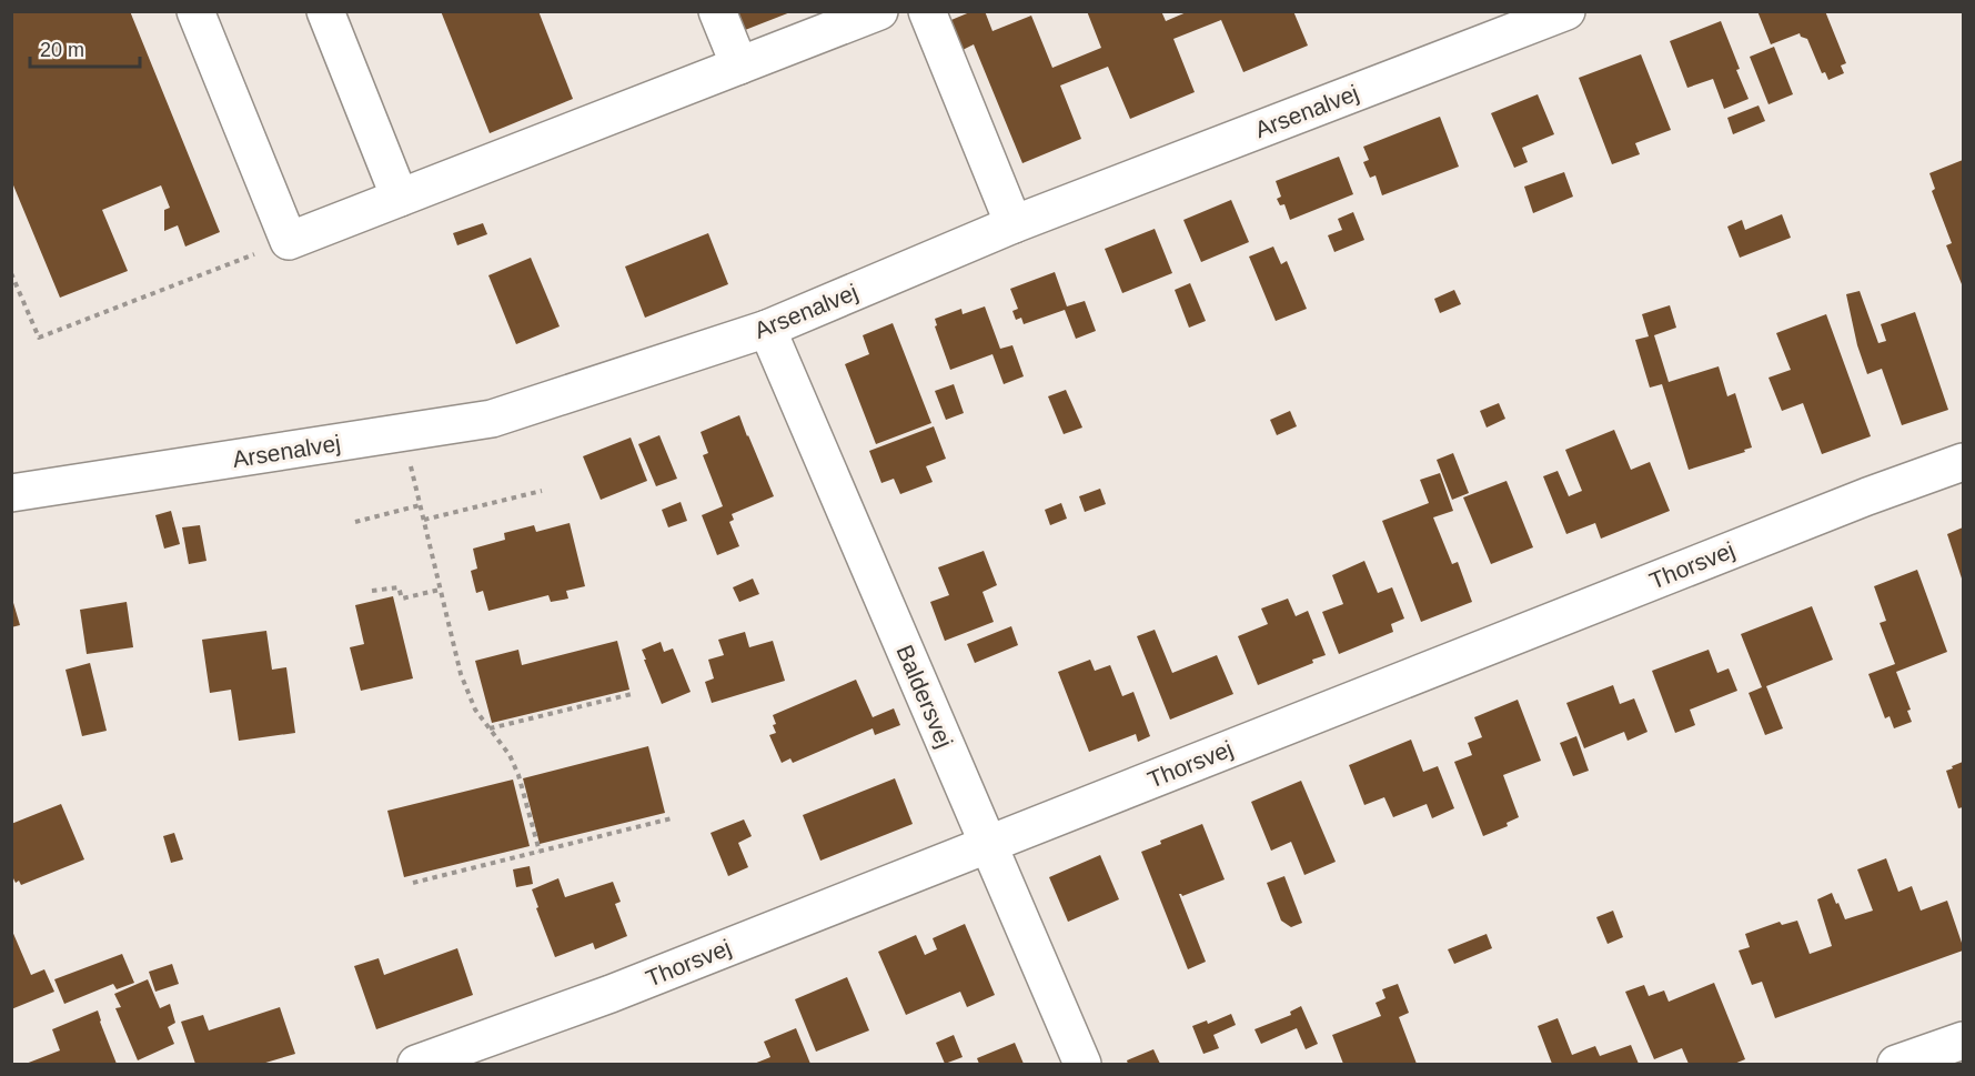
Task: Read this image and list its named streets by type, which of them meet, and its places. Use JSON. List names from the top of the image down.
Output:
{
  "streets": {
    "street": ["Arsenalvej", "Thorsvej", "Baldersvej"]
  },
  "crossings": [
    ["Arsenalvej", "Baldersvej"],
    ["Thorsvej", "Baldersvej"]
  ],
  "scale_bar": "20 m"
}
